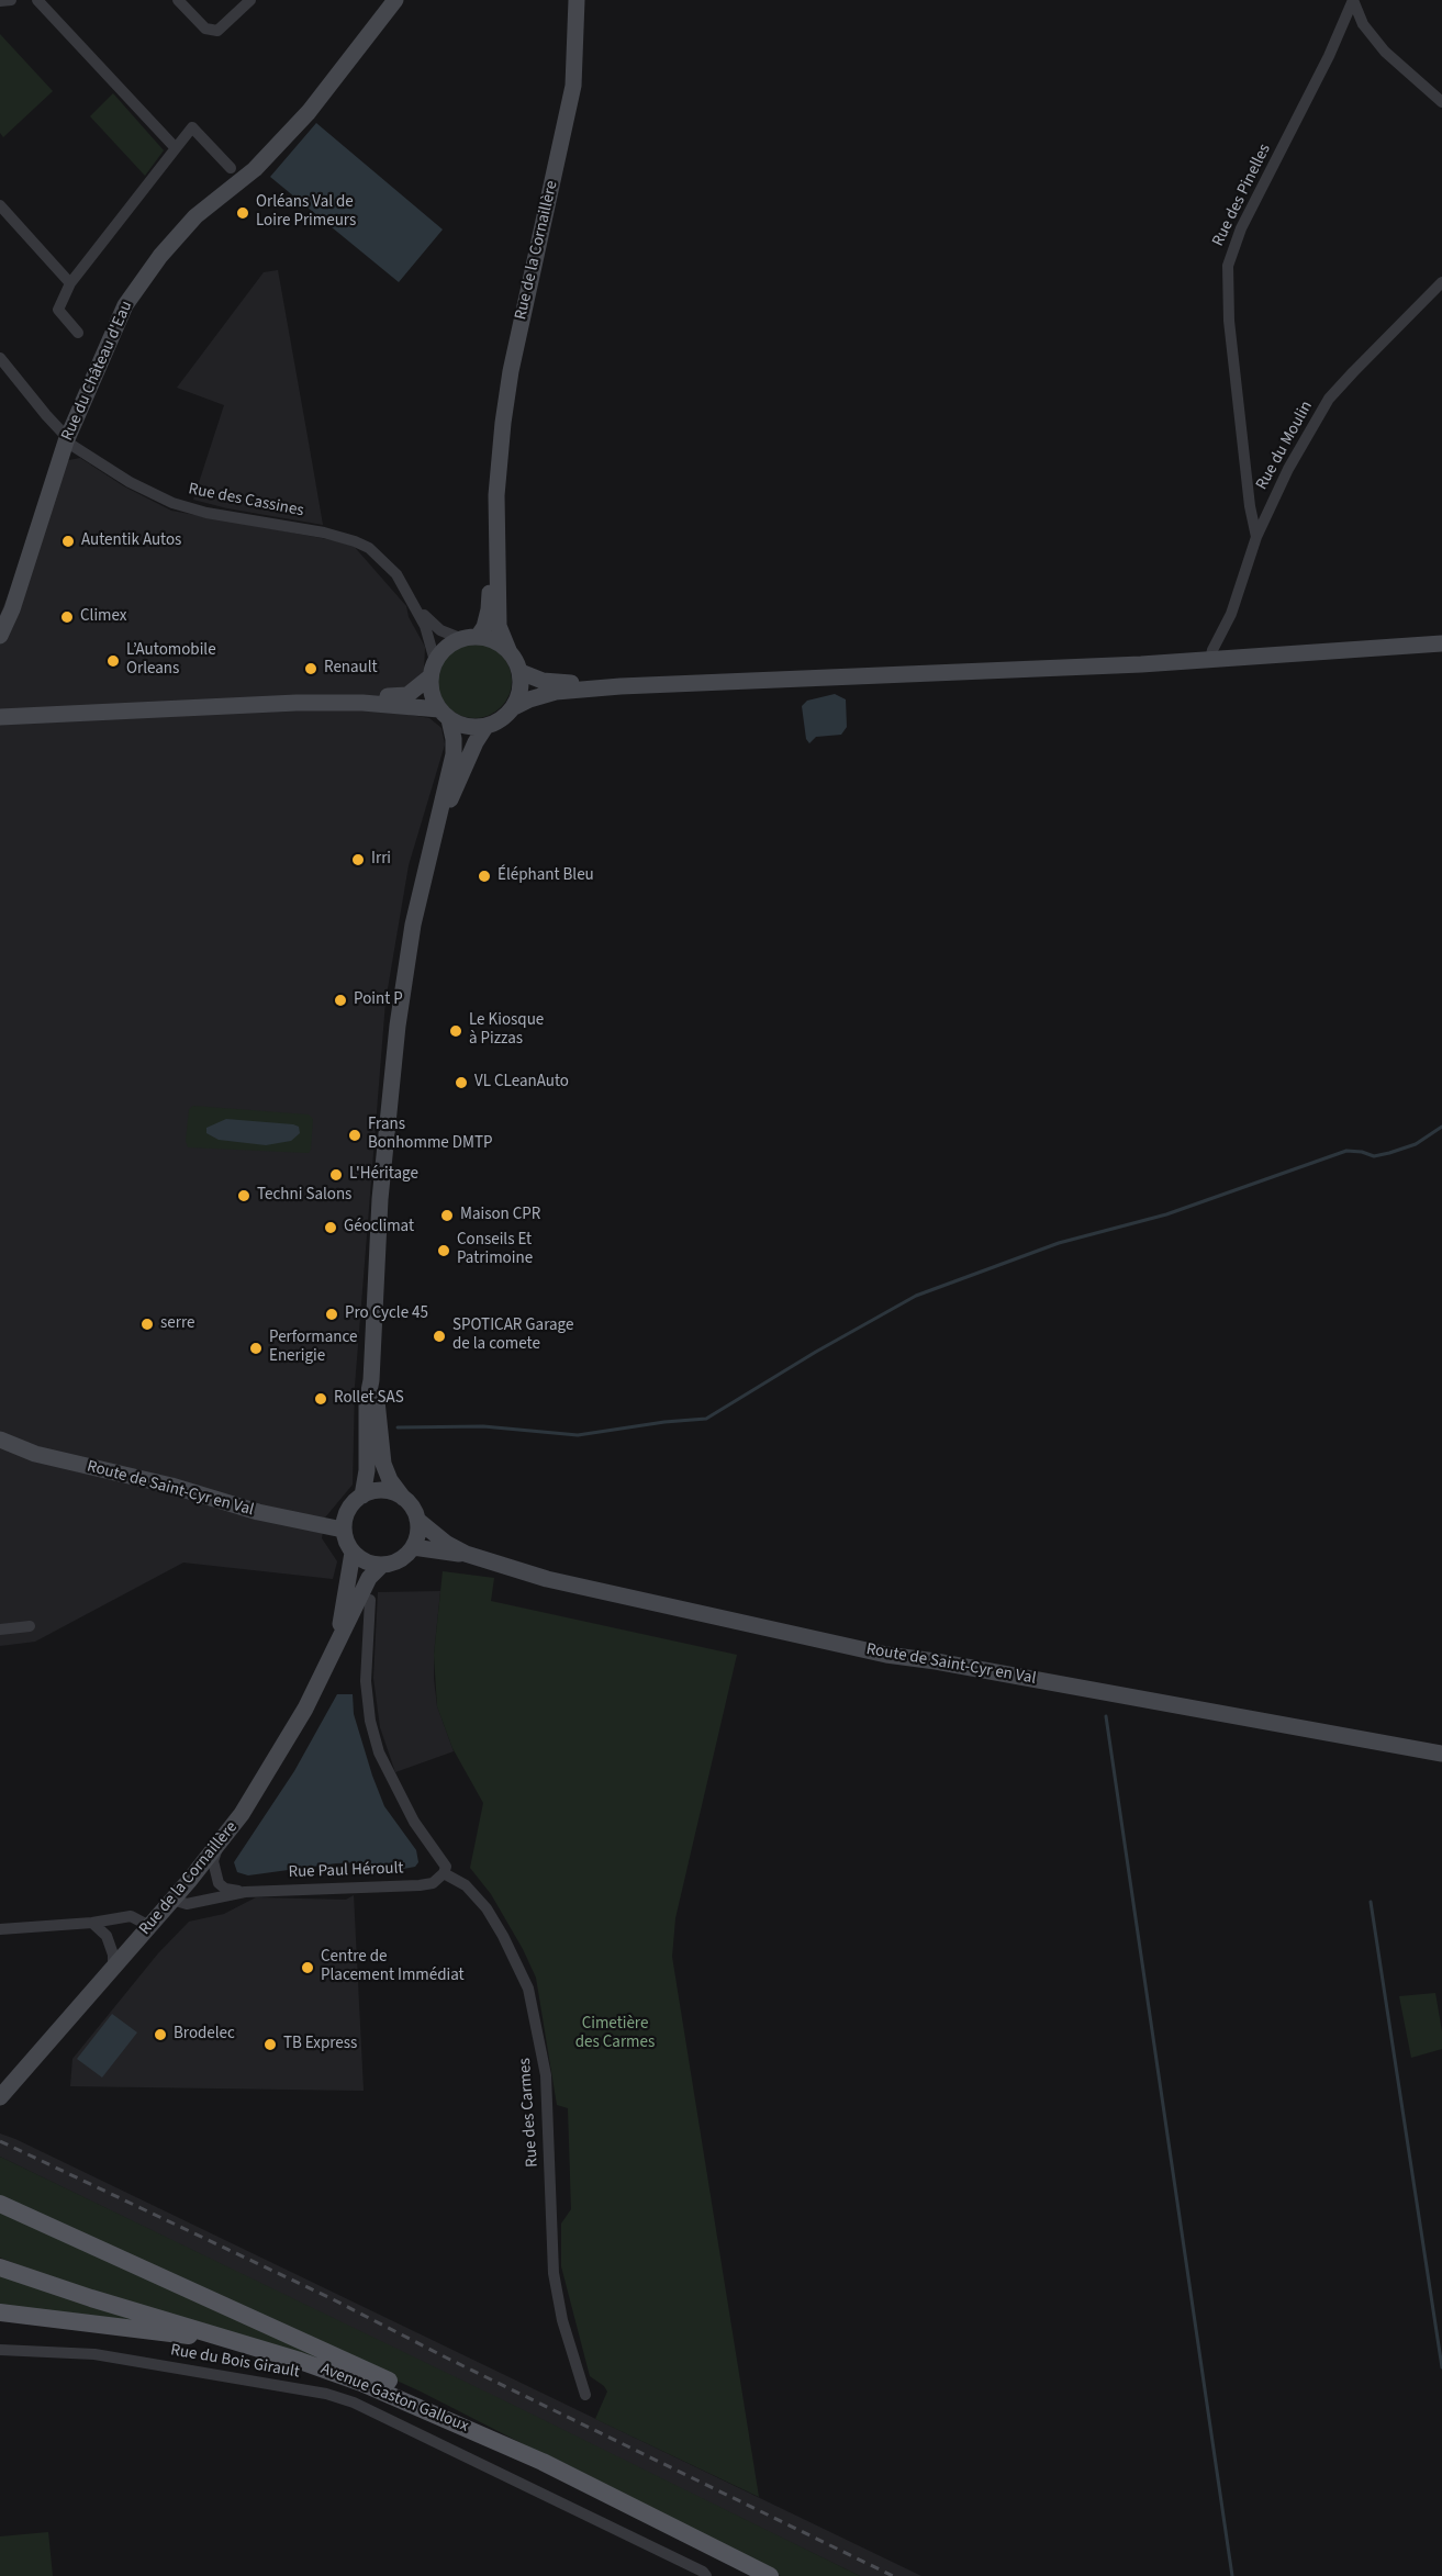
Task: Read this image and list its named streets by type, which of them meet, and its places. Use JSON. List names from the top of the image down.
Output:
{
  "streets": {
    "main road": [
      "Rue de la Cornaillère",
      "Rue du Château d'Eau",
      "Route de Saint-Cyr en Val",
      "Avenue Gaston Galloux"
    ],
    "street": [
      "Rue des Pinelles",
      "Rue du Moulin",
      "Rue des Cassines",
      "Rue Paul Héroult",
      "Rue des Carmes",
      "Rue du Bois Girault"
    ]
  },
  "crossings": [
    ["Rue des Pinelles", "Rue du Moulin"],
    ["Rue de la Cornaillère", "Rue des Cassines"],
    ["Rue de la Cornaillère", "Route de Saint-Cyr en Val"],
    ["Rue de la Cornaillère", "Rue Paul Héroult"],
    ["Rue du Château d'Eau", "Rue des Cassines"],
    ["Rue Paul Héroult", "Rue des Carmes"]
  ],
  "parks": ["Cimetière des Carmes"],
  "places": [
    "Orléans Val de Loire Primeurs",
    "Autentik Autos",
    "Climex",
    "L’Automobile Orleans",
    "Renault",
    "Irri",
    "Éléphant Bleu",
    "Point P",
    "Le Kiosque à Pizzas",
    "VL CLeanAuto",
    "Frans Bonhomme DMTP",
    "L'Héritage",
    "Techni Salons",
    "Maison CPR",
    "Géoclimat",
    "Conseils Et Patrimoine",
    "Pro Cycle 45",
    "serre",
    "SPOTICAR Garage de la comete",
    "Performance Enerigie",
    "Rollet SAS",
    "Centre de Placement Immédiat",
    "Brodelec",
    "TB Express"
  ]
}
